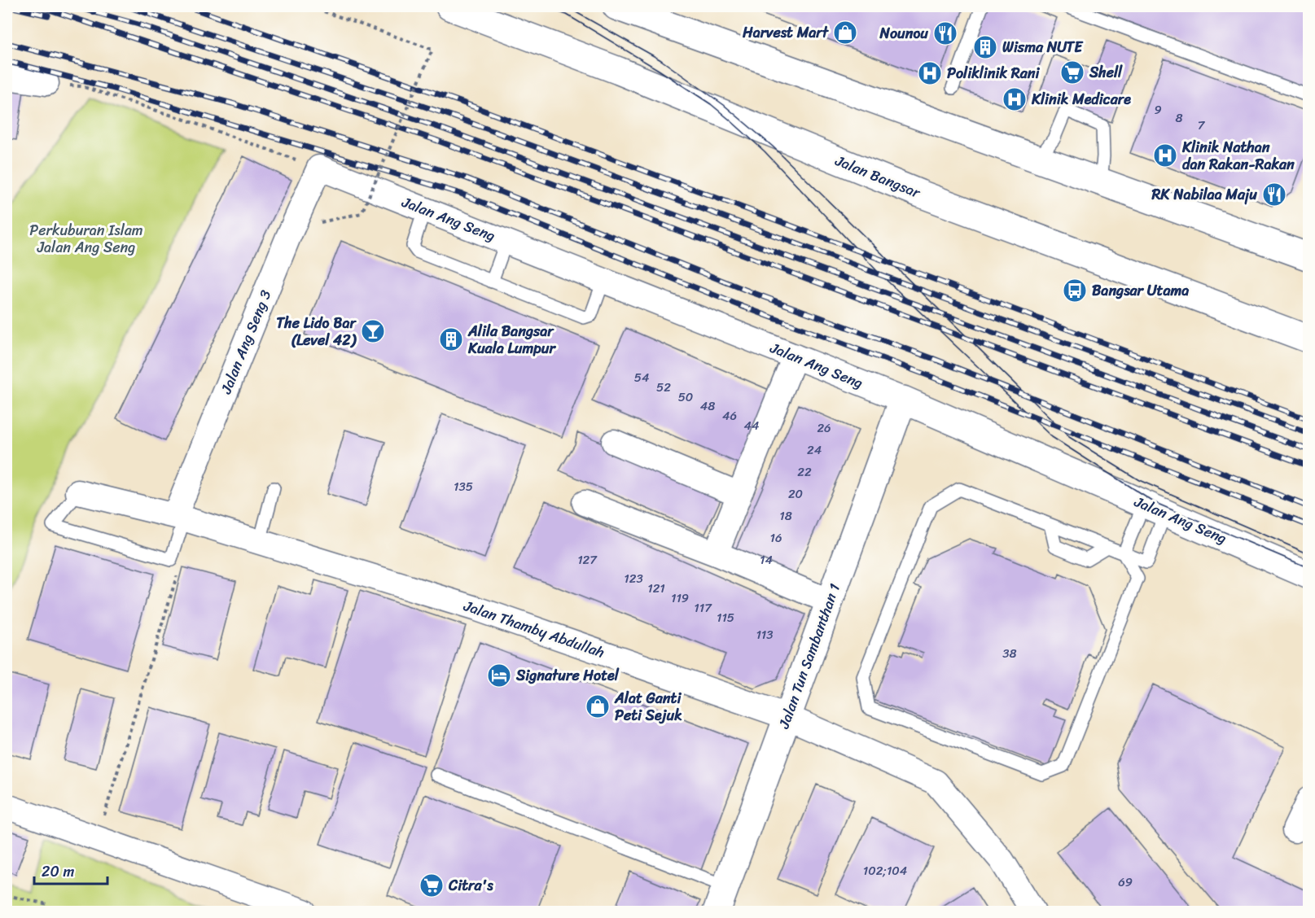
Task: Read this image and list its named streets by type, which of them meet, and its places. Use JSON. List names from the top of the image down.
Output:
{
  "streets": {
    "main road": ["Jalan Bangsar", "Jalan Ang Seng", "Jalan Tun Sambanthan 1"],
    "street": ["Jalan Ang Seng 3", "Jalan Thamby Abdullah"]
  },
  "crossings": [
    ["Jalan Ang Seng", "Jalan Ang Seng 3"],
    ["Jalan Ang Seng", "Jalan Tun Sambanthan 1"],
    ["Jalan Ang Seng 3", "Jalan Thamby Abdullah"],
    ["Jalan Thamby Abdullah", "Jalan Tun Sambanthan 1"]
  ],
  "parks": ["Perkuburan Islam Jalan Ang Seng"],
  "places": {
    "shop": ["Harvest Mart", "Alat Ganti Peti Sejuk"],
    "restaurant": ["Nounou", "RK Nabilaa Maju"],
    "building": ["Wisma NUTE", "Alila Bangsar Kuala Lumpur"],
    "supermarket": ["Shell", "Citra's"],
    "hospital": ["Poliklinik Rani", "Klinik Medicare", "Klinik Nathan dan Rakan-Rakan"],
    "bus stop": ["Bangsar Utama"],
    "bar": ["The Lido Bar (Level 42)"],
    "hotel": ["Signature Hotel"]
  },
  "house_numbers": [
    "9",
    "8",
    "7",
    "54",
    "52",
    "50",
    "48",
    "46",
    "44",
    "26",
    "24",
    "22",
    "135",
    "20",
    "18",
    "16",
    "127",
    "14",
    "123",
    "121",
    "119",
    "117",
    "115",
    "113",
    "38",
    "102;104",
    "69"
  ],
  "scale_bar": "20 m"
}
